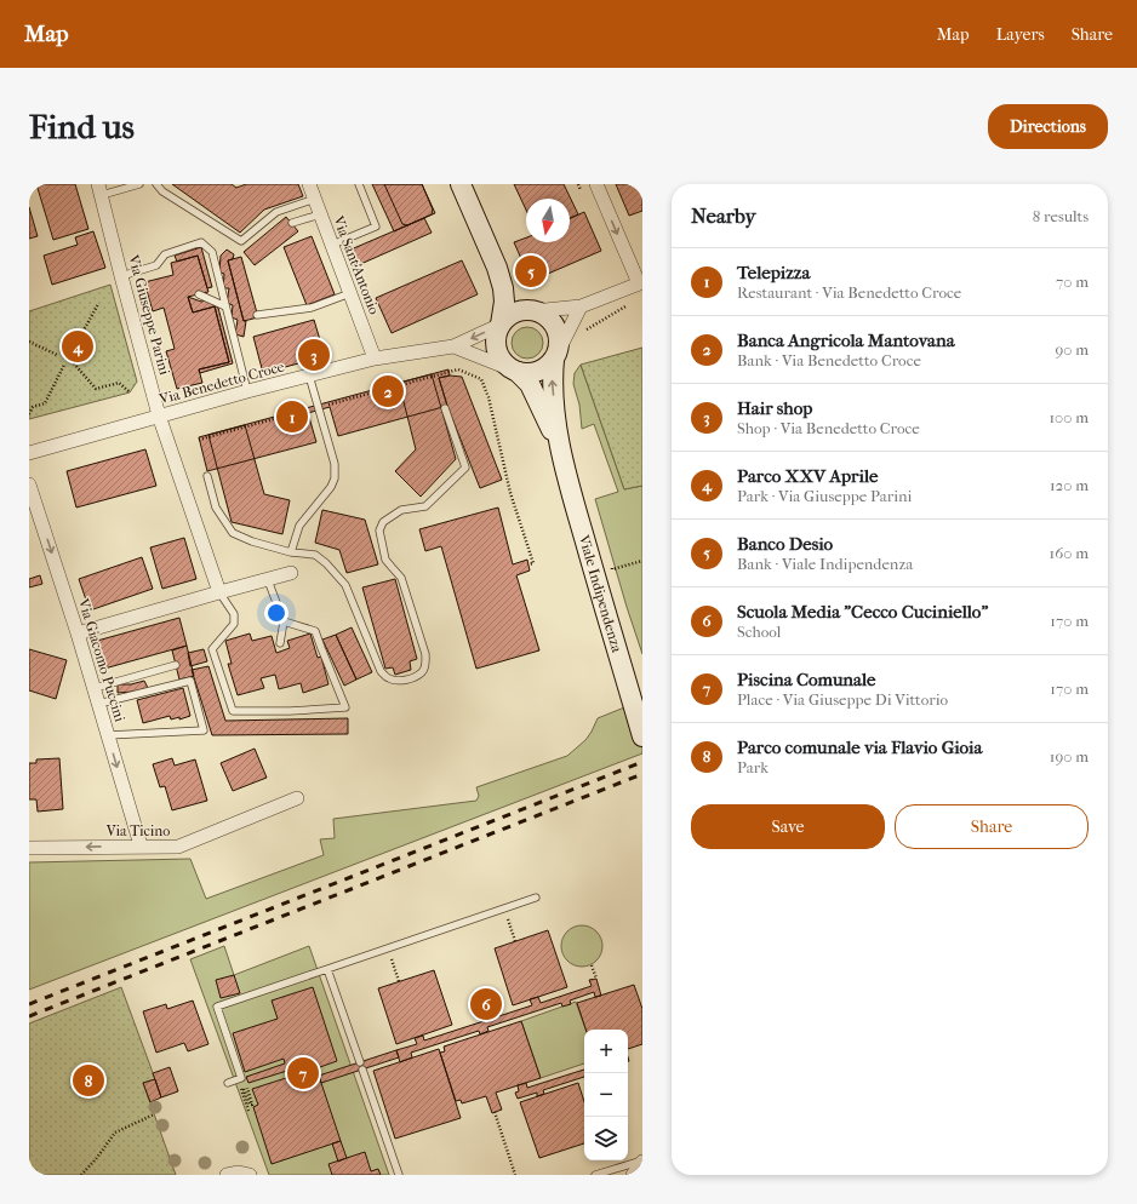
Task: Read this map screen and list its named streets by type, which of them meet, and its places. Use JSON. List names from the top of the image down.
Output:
{
  "streets": {
    "main road": ["Viale Indipendenza"],
    "street": [
      "Via Sant'Antonio",
      "Via Giuseppe Parini",
      "Via Benedetto Croce",
      "Via Giacomo Puccini",
      "Via Ticino"
    ]
  },
  "crossings": [
    ["Via Sant'Antonio", "Via Benedetto Croce"],
    ["Via Giuseppe Parini", "Via Benedetto Croce"],
    ["Via Benedetto Croce", "Viale Indipendenza"],
    ["Via Giacomo Puccini", "Via Ticino"]
  ],
  "one_way": ["Via Giacomo Puccini", "Via Ticino"],
  "north": "bottom",
  "page": {
    "header": "Map",
    "nav": ["Map", "Layers", "Share"],
    "buttons": [
      "Directions",
      ["Save", "Share"]
    ],
    "title": "Find us",
    "heading": ["Nearby", "8 results"],
    "list": [
      {
        "mark": "1",
        "name": "Telepizza",
        "note": "Restaurant · Via Benedetto Croce",
        "value": "70 m"
      },
      {
        "mark": "2",
        "name": "Banca Angricola Mantovana",
        "note": "Bank · Via Benedetto Croce",
        "value": "90 m"
      },
      {
        "mark": "3",
        "name": "Hair shop",
        "note": "Shop · Via Benedetto Croce",
        "value": "100 m"
      },
      {
        "mark": "4",
        "name": "Parco XXV Aprile",
        "note": "Park · Via Giuseppe Parini",
        "value": "120 m"
      },
      {
        "mark": "5",
        "name": "Banco Desio",
        "note": "Bank · Viale Indipendenza",
        "value": "160 m"
      },
      {
        "mark": "6",
        "name": "Scuola Media \"Cecco Cuciniello\"",
        "note": "School",
        "value": "170 m"
      },
      {
        "mark": "7",
        "name": "Piscina Comunale",
        "note": "Place · Via Giuseppe Di Vittorio",
        "value": "170 m"
      },
      {
        "mark": "8",
        "name": "Parco comunale via Flavio Gioia",
        "note": "Park",
        "value": "190 m"
      }
    ],
    "pins": [
      "5",
      "4",
      "3",
      "2",
      "1",
      "6",
      "7",
      "8"
    ],
    "map_buttons": ["+", "−"]
  }
}
